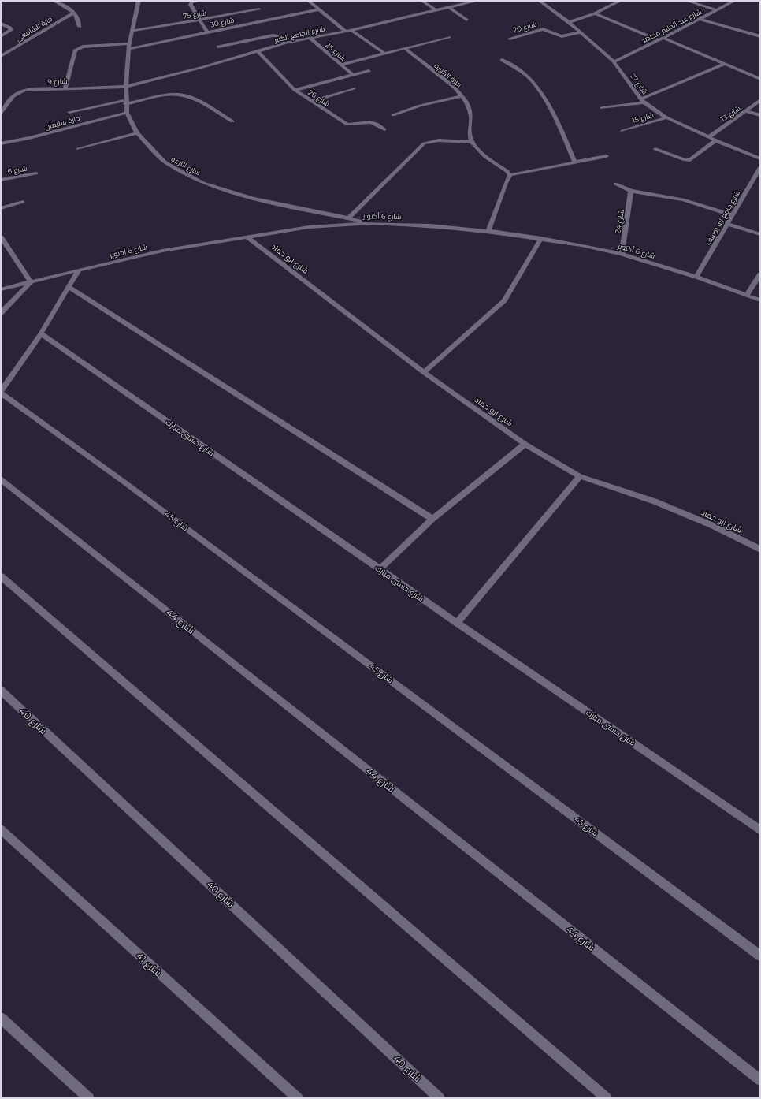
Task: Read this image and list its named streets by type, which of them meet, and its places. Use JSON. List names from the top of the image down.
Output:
{
  "streets": {
    "street": [
      "شارع 75",
      "شارع 30",
      "شارع عبد الحليم مجاهد",
      "شارع 20",
      "حارة الشافعى",
      "شارع الجامع الكبير",
      "شارع 25",
      "حارة الكبيره",
      "شارع 9",
      "شارع 27",
      "شارع 26",
      "شارع 13",
      "شارع 15",
      "حارة سليمان",
      "شارع الترعه",
      "شارع 6",
      "شارع 6 أكتوبر",
      "شارع جامع ابو يوسف",
      "شارع 24",
      "شارع ابو حماد",
      "شارع حسنى مبارك",
      "شارع 45",
      "شارع 44",
      "شارع 40",
      "شارع 41"
    ]
  },
  "crossings": [
    ["شارع 75", "شارع الترعه"],
    ["شارع 30", "شارع 9"],
    ["شارع 30", "شارع الترعه"],
    ["شارع عبد الحليم مجاهد", "شارع 27"],
    ["شارع 20", "شارع 27"],
    ["شارع الجامع الكبير", "شارع 25"],
    ["شارع الجامع الكبير", "شارع 9"],
    ["شارع الجامع الكبير", "شارع 26"],
    ["شارع الجامع الكبير", "شارع الترعه"],
    ["شارع 9", "شارع الترعه"],
    ["شارع 27", "شارع 13"],
    ["شارع 27", "شارع 15"],
    ["حارة سليمان", "شارع الترعه"],
    ["شارع الترعه", "شارع 6 أكتوبر"],
    ["شارع 6 أكتوبر", "شارع جامع ابو يوسف"],
    ["شارع 6 أكتوبر", "شارع 24"],
    ["شارع 6 أكتوبر", "شارع ابو حماد"]
  ]
}
